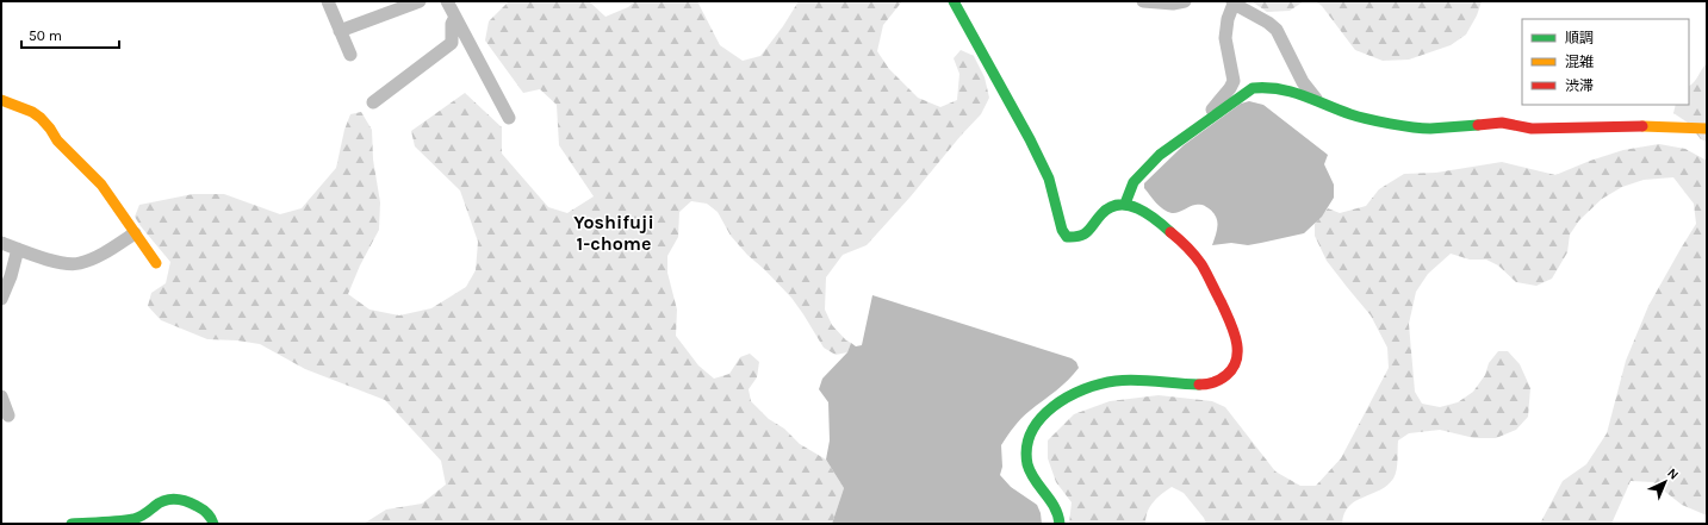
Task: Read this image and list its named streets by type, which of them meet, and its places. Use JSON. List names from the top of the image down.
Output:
{
  "districts": ["Yoshifuji 1-chome"],
  "legend": ["順調", "混雑", "渋滞"],
  "scale_bar": "50 m",
  "north": "top right"
}
